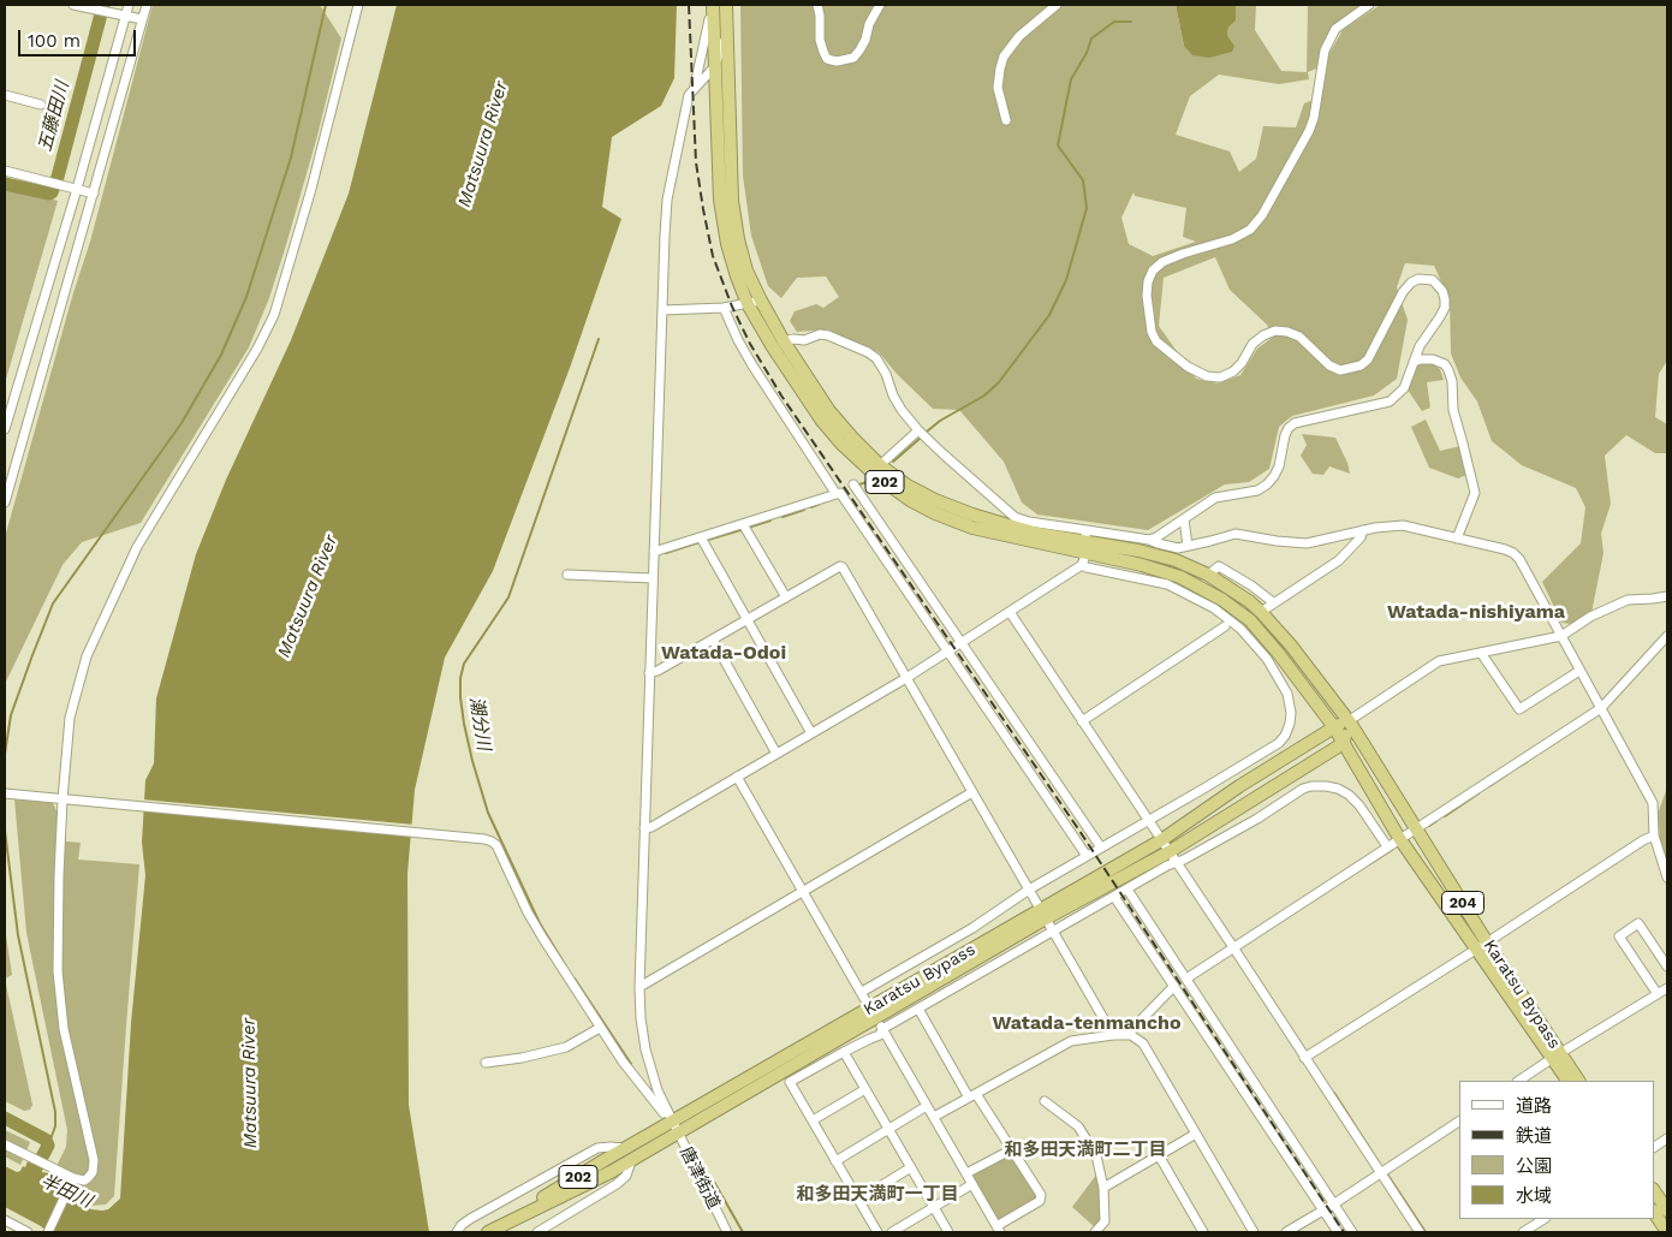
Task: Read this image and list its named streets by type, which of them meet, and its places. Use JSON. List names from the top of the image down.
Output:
{
  "streets": {
    "highway": ["202", "204", "Karatsu Bypass"],
    "street": ["唐津街道"]
  },
  "crossings": [
    ["202", "Karatsu Bypass"],
    ["Karatsu Bypass", "唐津街道"]
  ],
  "districts": [
    "Watada-nishiyama",
    "Watada-Odoi",
    "Watada-tenmancho",
    "和多田天満町二丁目",
    "和多田天満町一丁目"
  ],
  "water": [
    "五藤田川",
    "Matsuura River",
    "潮分川",
    "半田川"
  ],
  "legend": [
    "道路",
    "鉄道",
    "公園",
    "水域"
  ],
  "scale_bar": "100 m"
}
